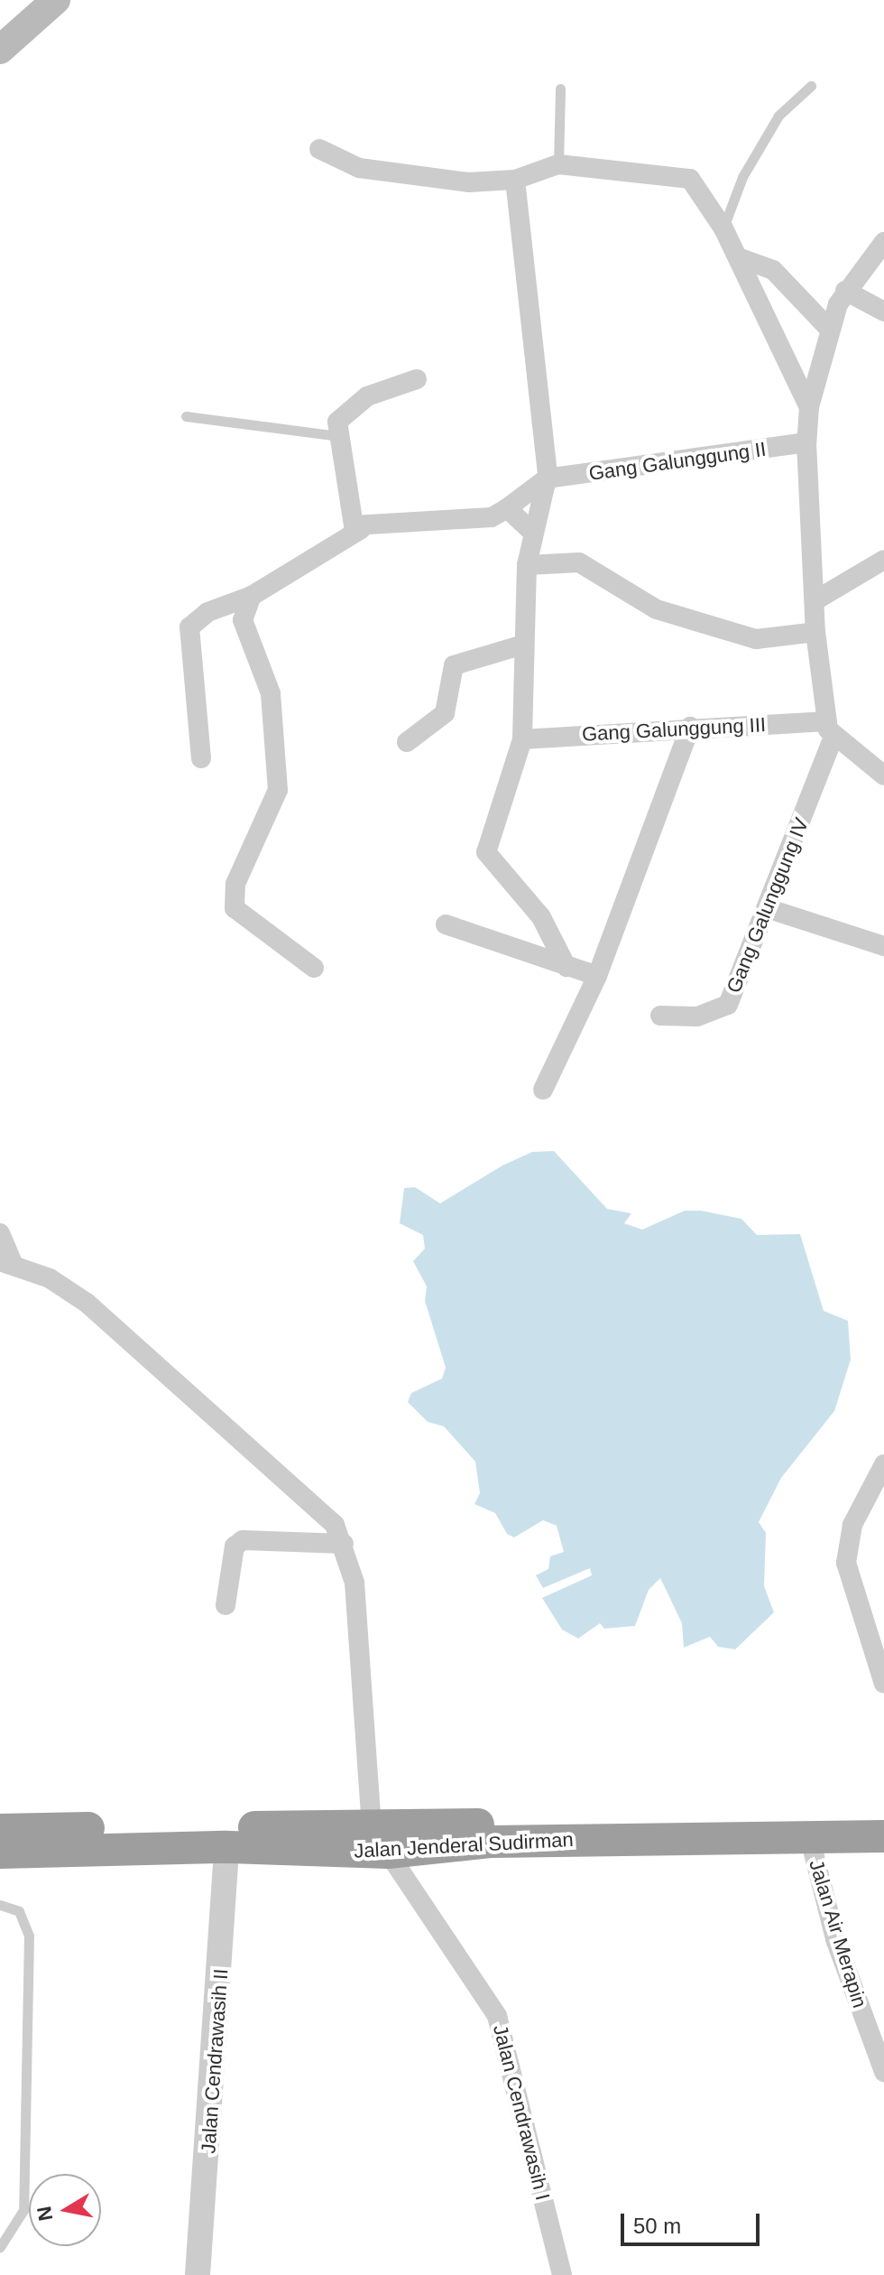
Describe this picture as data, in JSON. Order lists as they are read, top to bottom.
{
  "streets": {
    "highway": ["Jalan Jenderal Sudirman"],
    "street": [
      "Gang Galunggung II",
      "Gang Galunggung III",
      "Gang Galunggung IV",
      "Jalan Air Merapin",
      "Jalan Cendrawasih II",
      "Jalan Cendrawasih I"
    ]
  },
  "crossings": [
    ["Gang Galunggung III", "Gang Galunggung IV"],
    ["Jalan Jenderal Sudirman", "Jalan Air Merapin"],
    ["Jalan Jenderal Sudirman", "Jalan Cendrawasih II"],
    ["Jalan Jenderal Sudirman", "Jalan Cendrawasih I"]
  ],
  "scale_bar": "50 m",
  "north": "left"
}
